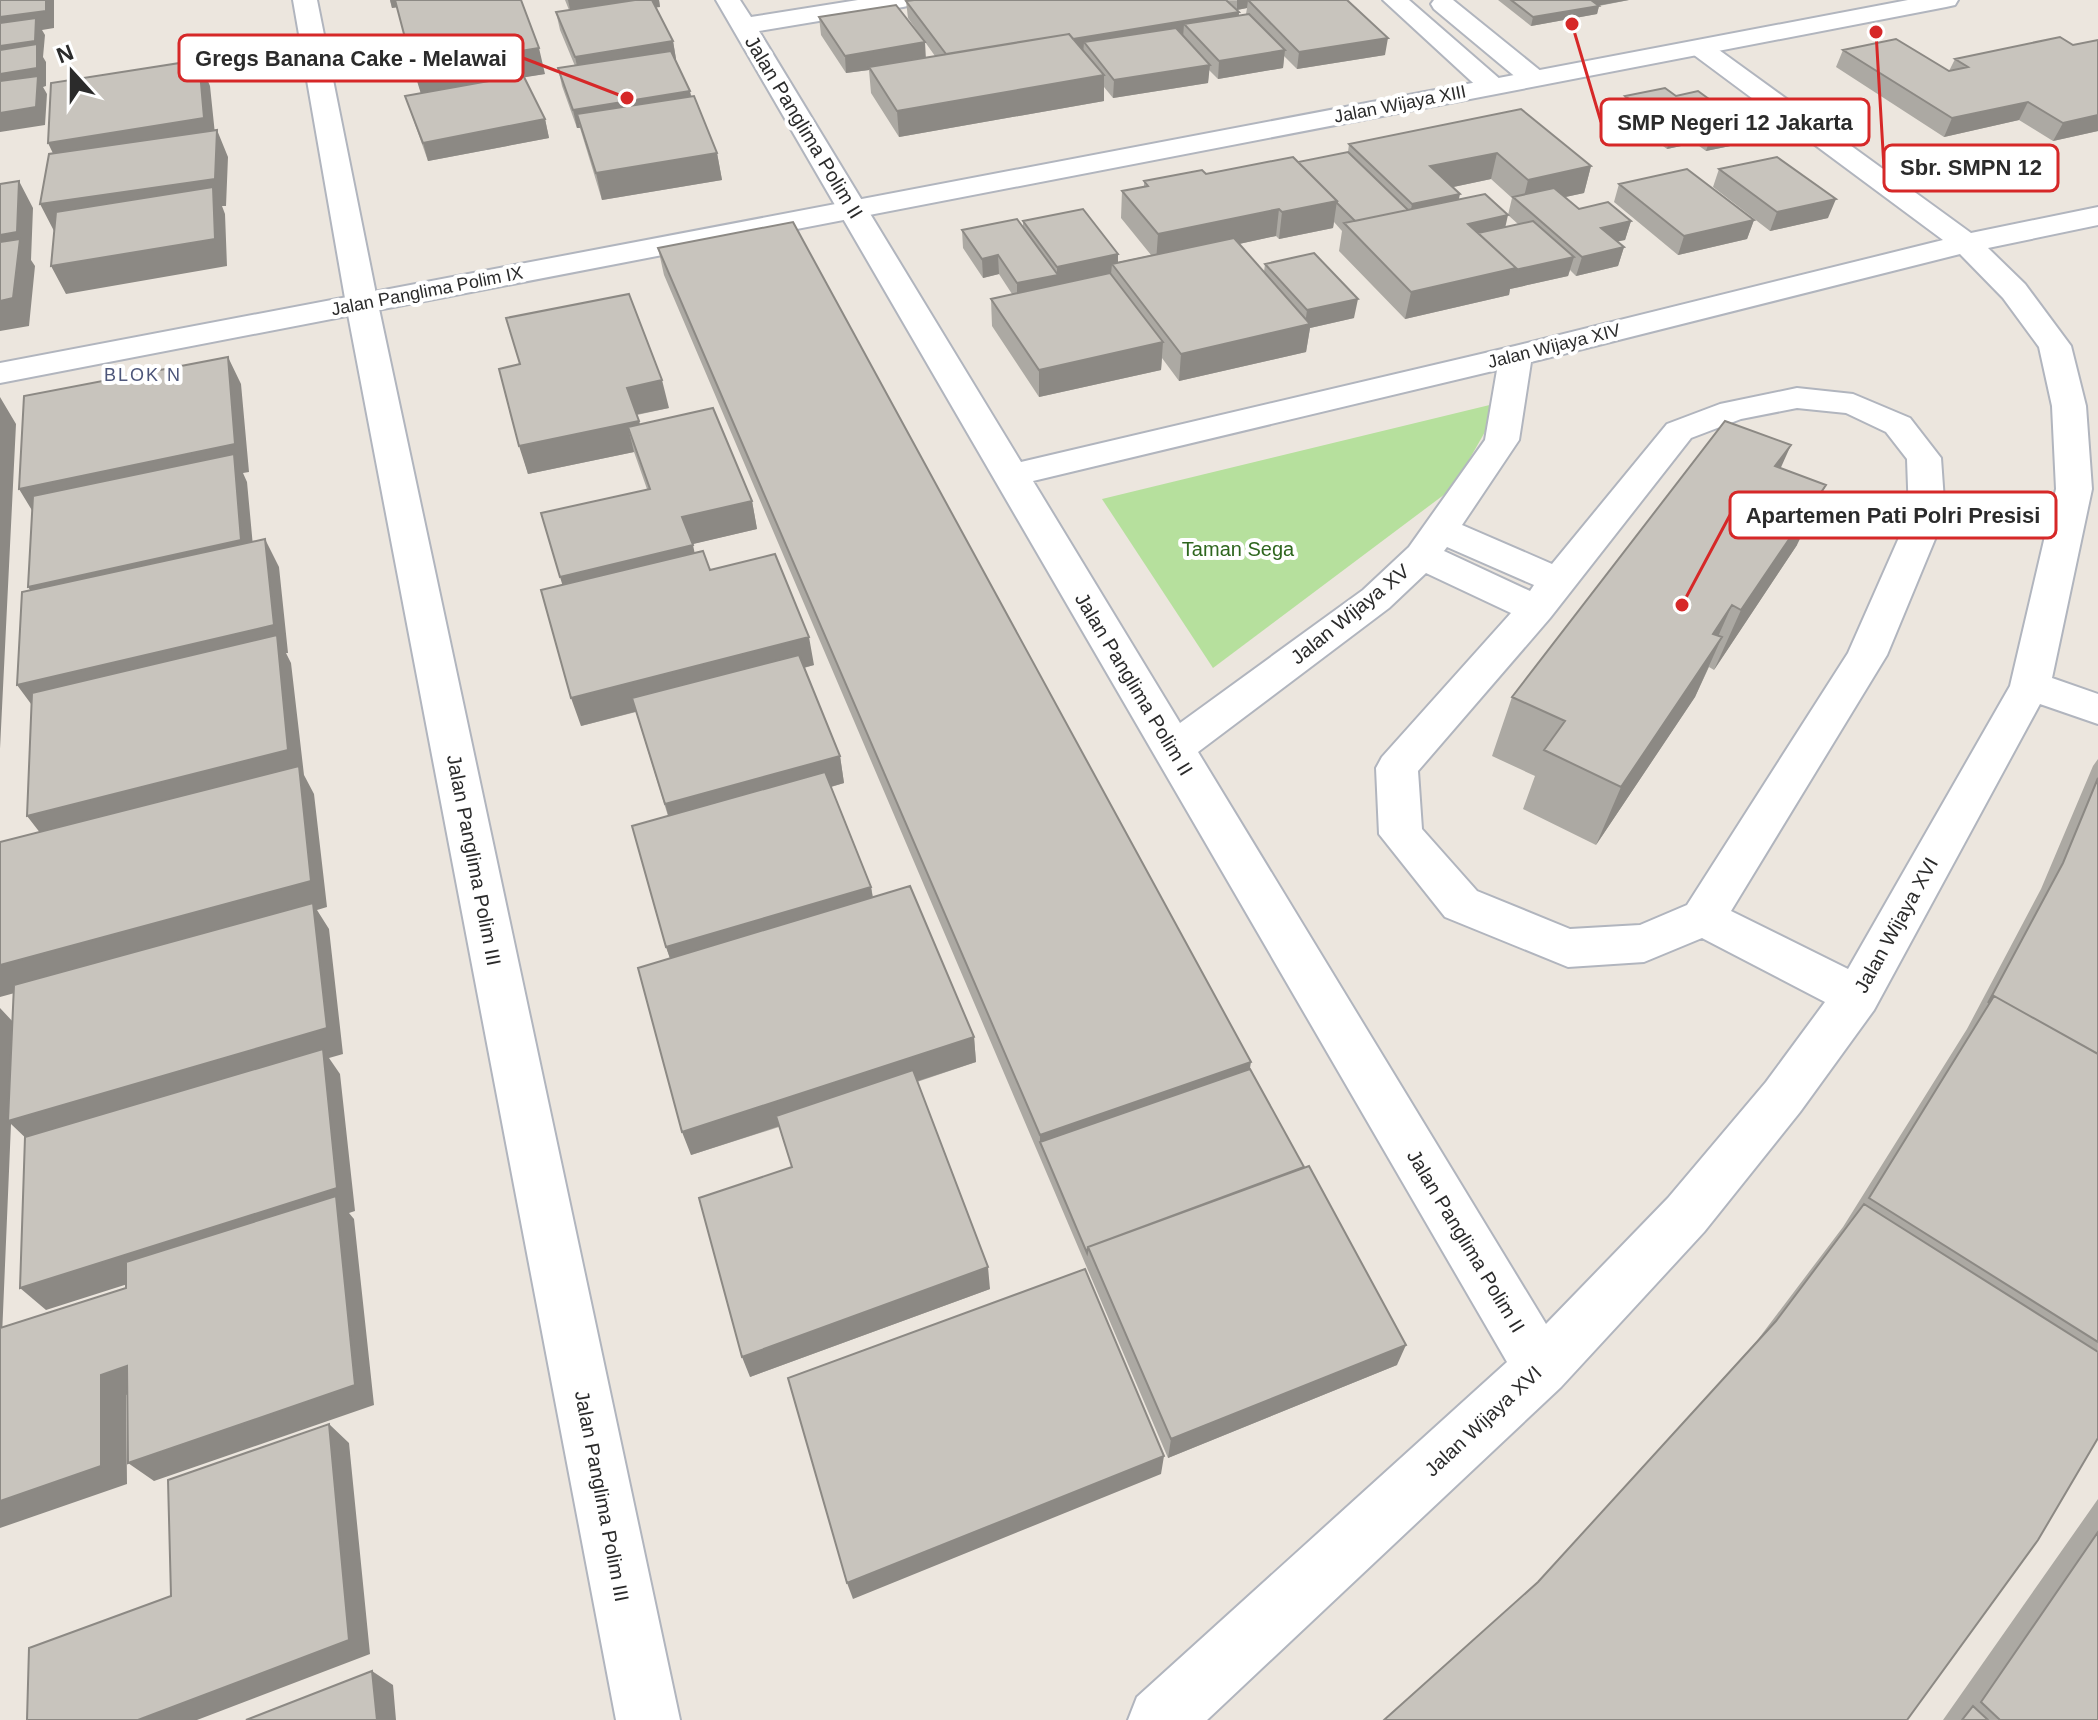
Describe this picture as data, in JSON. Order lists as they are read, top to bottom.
{
  "streets": {
    "street": [
      "Jalan Wijaya XIII",
      "Jalan Panglima Polim II",
      "Jalan Panglima Polim IX",
      "Jalan Wijaya XIV",
      "Jalan Wijaya XV",
      "Jalan Panglima Polim III",
      "Jalan Wijaya XVI"
    ]
  },
  "crossings": [
    ["Jalan Wijaya XIII", "Jalan Panglima Polim II"],
    ["Jalan Wijaya XIII", "Jalan Panglima Polim IX"],
    ["Jalan Wijaya XIII", "Jalan Wijaya XVI"],
    ["Jalan Panglima Polim II", "Jalan Panglima Polim IX"],
    ["Jalan Panglima Polim II", "Jalan Wijaya XIV"],
    ["Jalan Panglima Polim II", "Jalan Wijaya XV"],
    ["Jalan Panglima Polim II", "Jalan Wijaya XVI"],
    ["Jalan Panglima Polim IX", "Jalan Panglima Polim III"],
    ["Jalan Wijaya XIV", "Jalan Wijaya XV"],
    ["Jalan Wijaya XIV", "Jalan Wijaya XVI"]
  ],
  "districts": ["BLOK N"],
  "parks": ["Taman Sega"],
  "places": [
    "SMP Negeri 12 Jakarta",
    "Sbr. SMPN 12",
    "Gregs Banana Cake - Melawai",
    "Apartemen Pati Polri Presisi"
  ],
  "north": "top"
}
